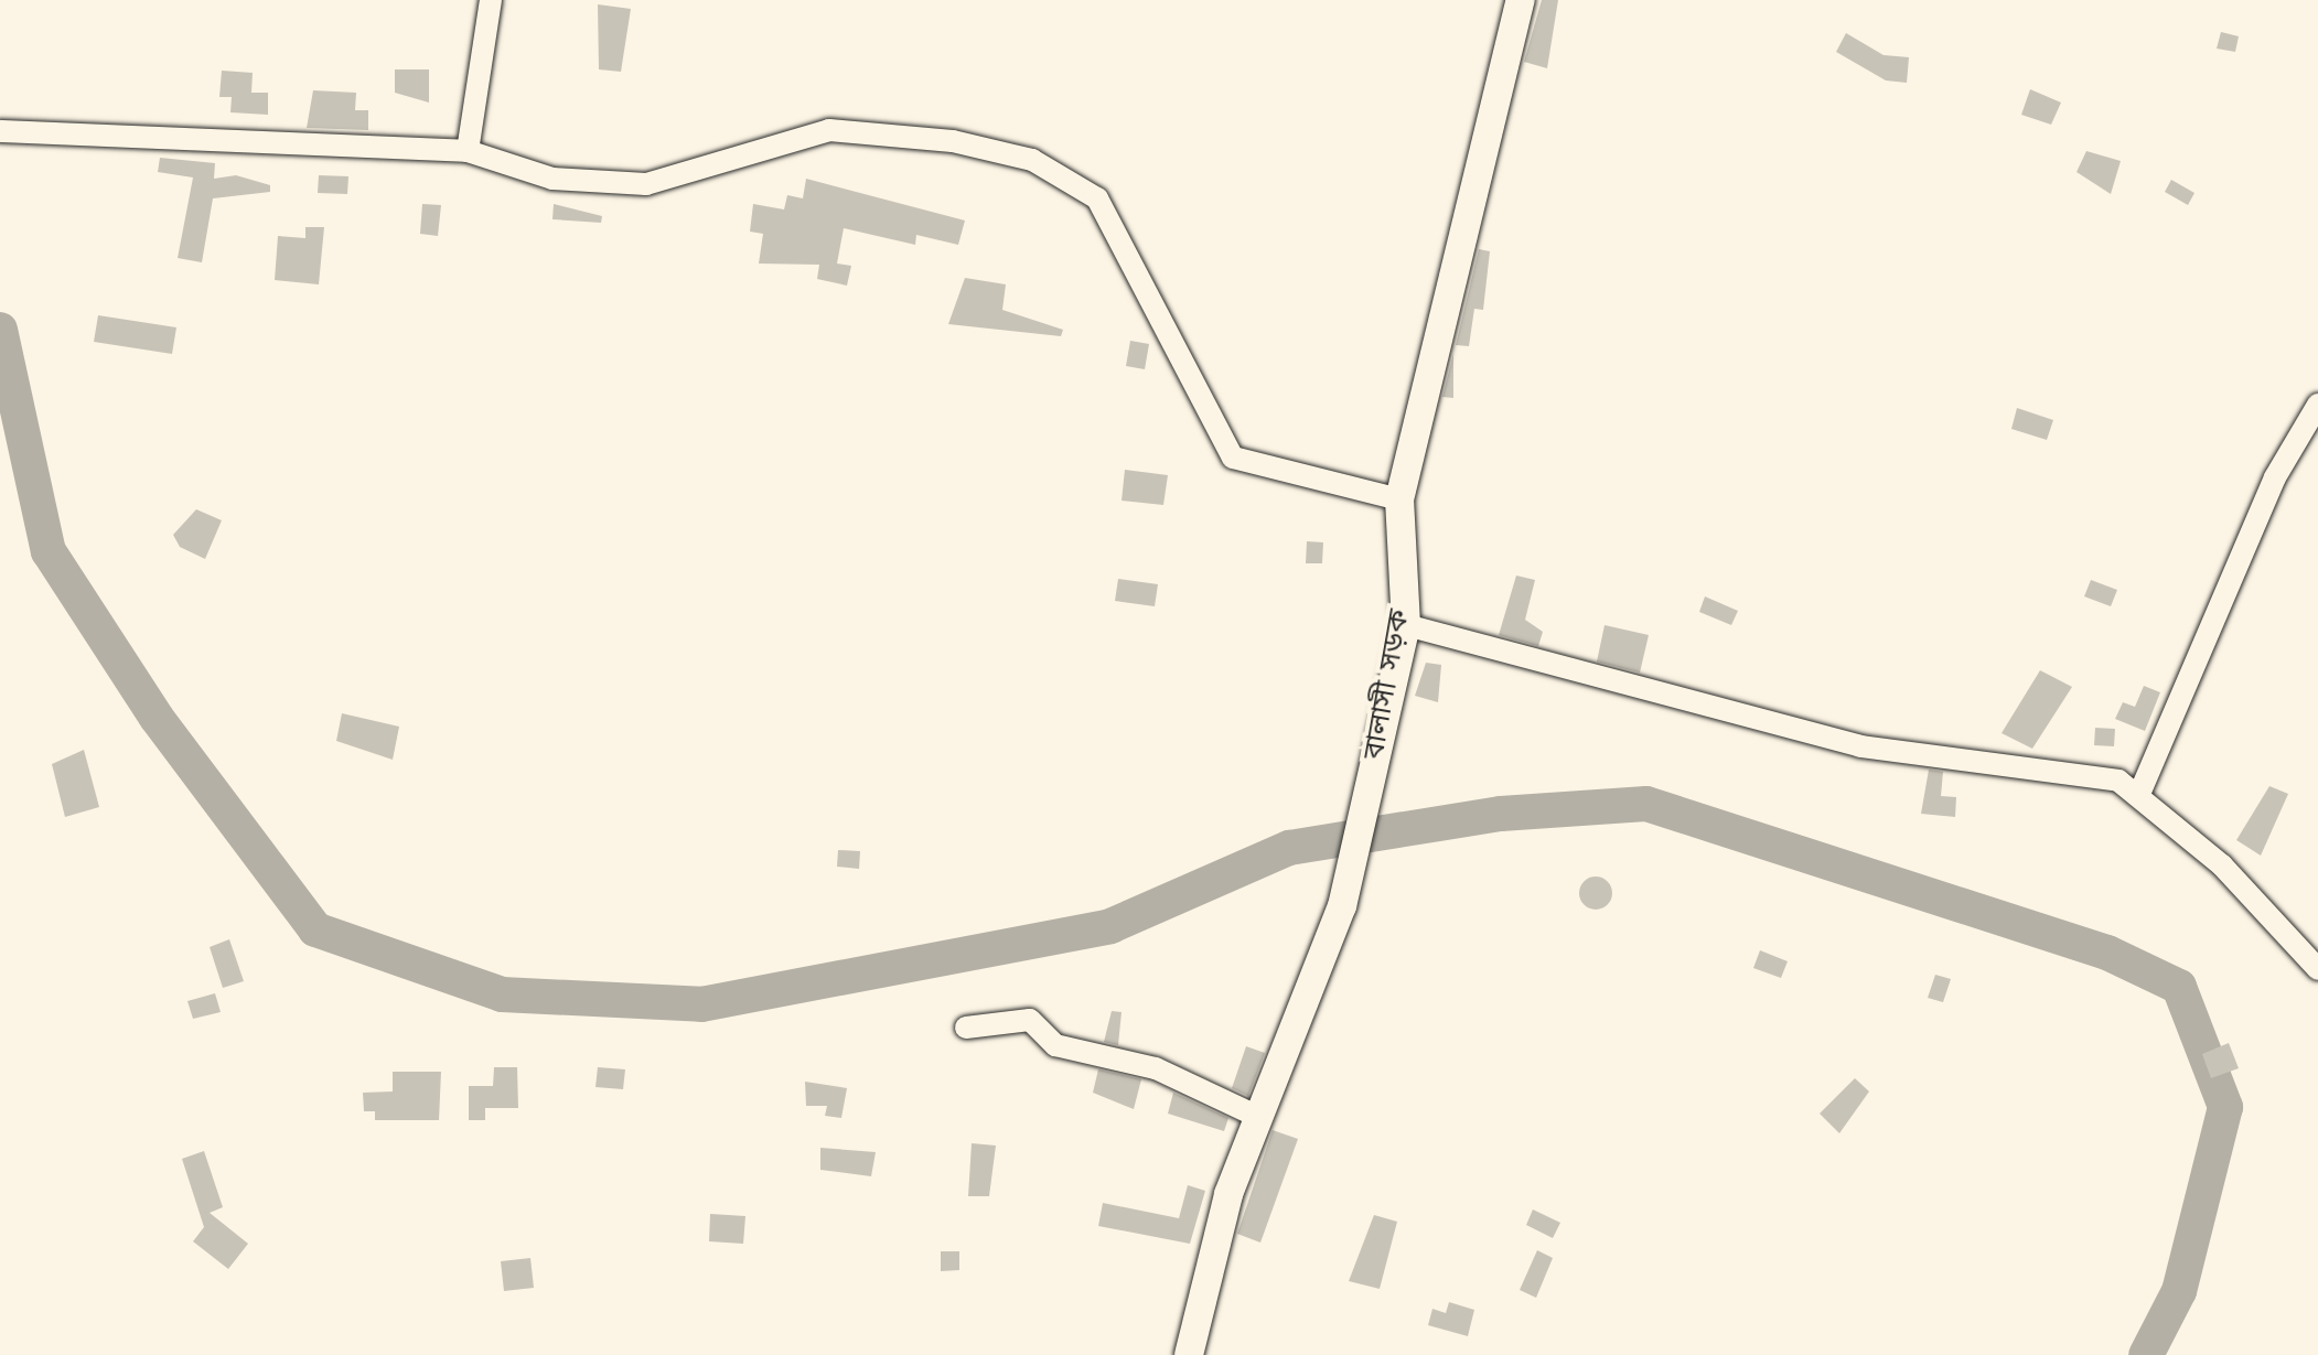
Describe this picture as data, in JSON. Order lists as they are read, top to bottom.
{
  "streets": {
    "main road": ["বালাসী সড়ক"]
  }
}
